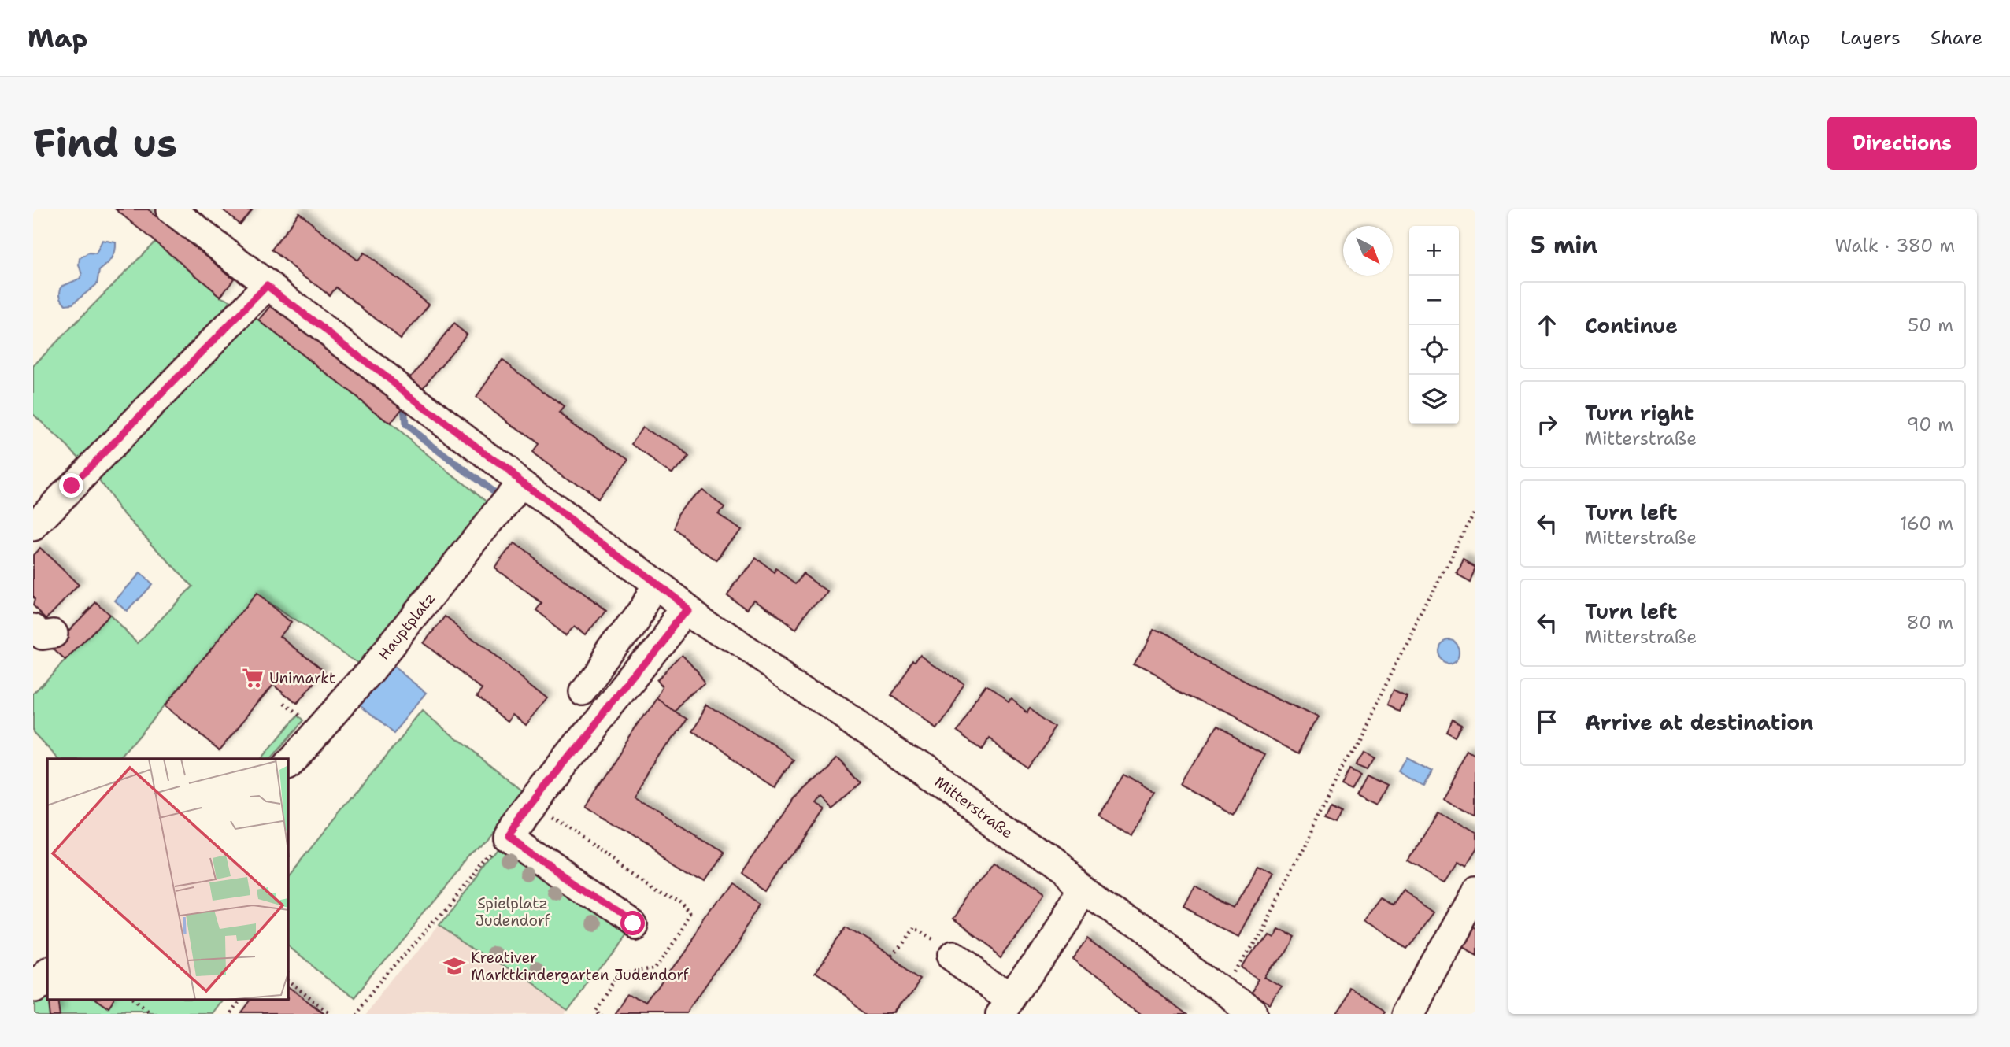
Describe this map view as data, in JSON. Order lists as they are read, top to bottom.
{
  "streets": {
    "street": ["Hauptplatz", "Mitterstraße"]
  },
  "crossings": [
    ["Hauptplatz", "Mitterstraße"]
  ],
  "parks": ["Spielplatz Judendorf"],
  "places": {
    "supermarket": ["Unimarkt"],
    "school or university": ["Kreativer Marktkindergarten Judendorf"]
  },
  "north": "bottom right",
  "page": {
    "header": "Map",
    "nav": ["Map", "Layers", "Share"],
    "buttons": "Directions",
    "title": "Find us",
    "heading": ["5 min", "Walk · 380 m"],
    "map_buttons": ["+", "−"],
    "list": [
      ["Continue", "50 m"],
      ["Turn right", "Mitterstraße", "90 m"],
      ["Turn left", "Mitterstraße", "160 m"],
      ["Turn left", "Mitterstraße", "80 m"],
      "Arrive at destination"
    ]
  }
}
